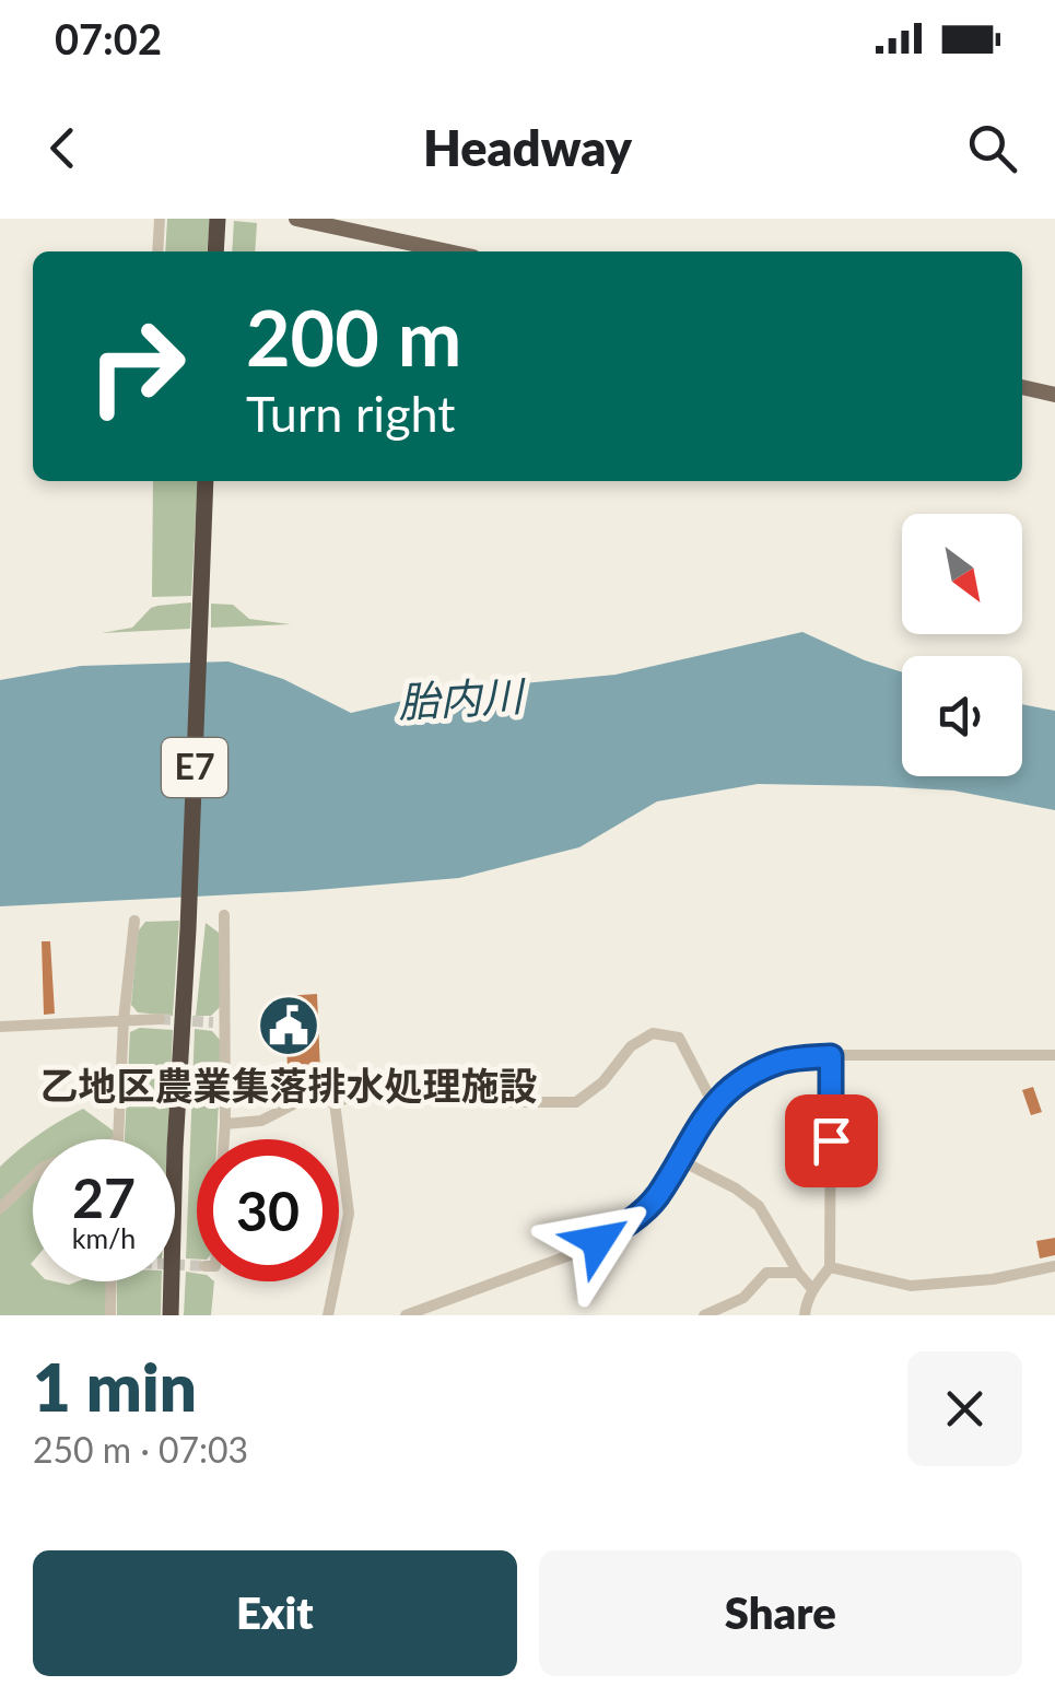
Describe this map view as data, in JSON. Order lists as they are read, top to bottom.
{
  "streets": {
    "highway": ["E7"]
  },
  "water": ["胎内川"],
  "places": {
    "public building": ["乙地区農業集落排水処理施設"]
  },
  "north": "bottom right",
  "page": {
    "status": "07:02",
    "header": "Headway",
    "turn": ["200 m", "Turn right"],
    "speed": "27 km/h",
    "limit": "30",
    "heading": ["1 min", "250 m · 07:03"],
    "buttons": ["Exit", "Share"]
  }
}
